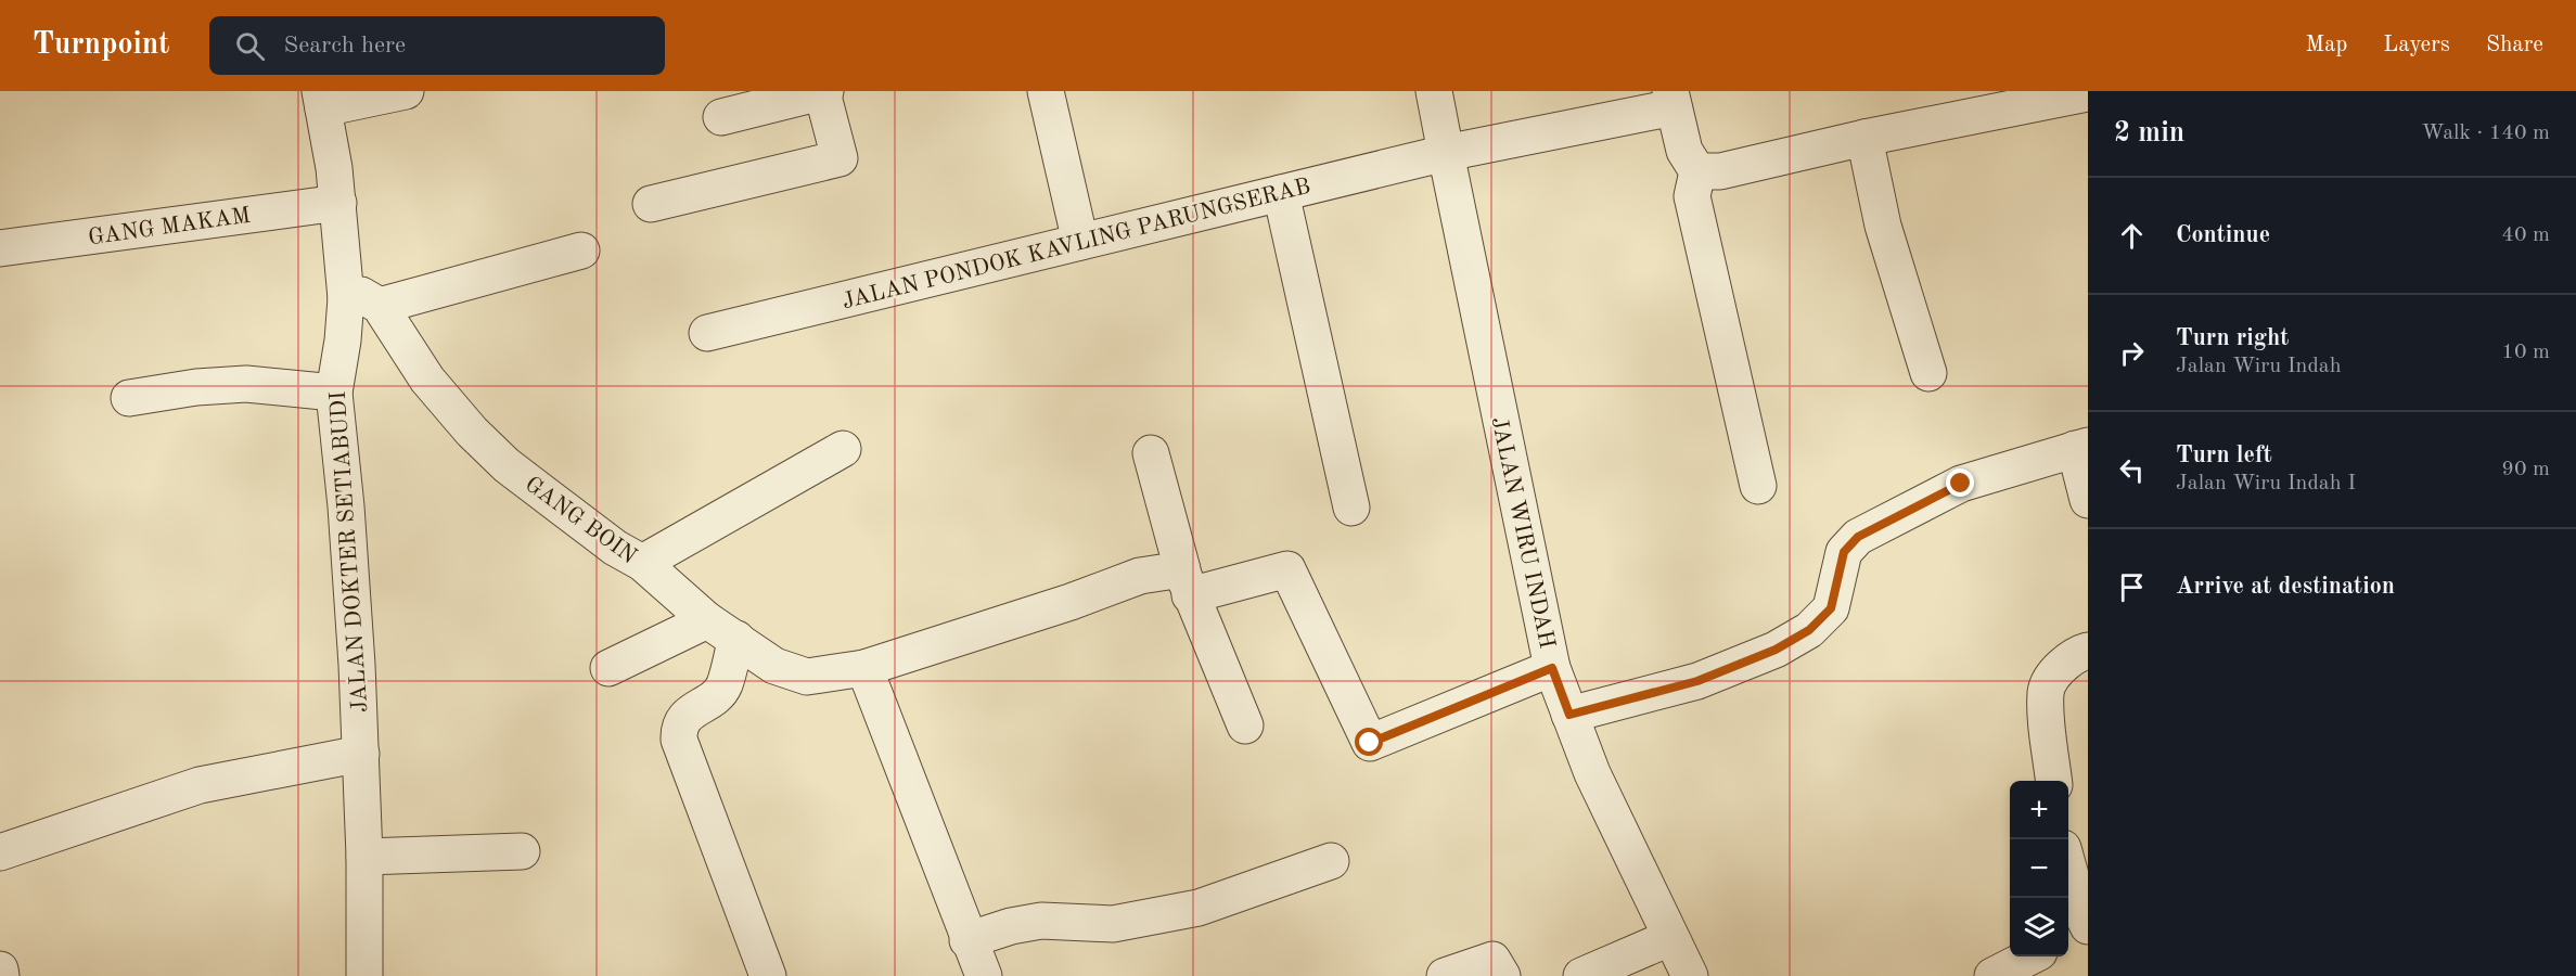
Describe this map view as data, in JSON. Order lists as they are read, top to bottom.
{
  "streets": {
    "street": [
      "GANG MAKAM",
      "JALAN PONDOK KAVLING PARUNGSERAB",
      "GANG BOIN",
      "JALAN WIRU INDAH",
      "JALAN DOKTER SETIABUDI"
    ]
  },
  "crossings": [
    ["GANG MAKAM", "JALAN DOKTER SETIABUDI"],
    ["JALAN PONDOK KAVLING PARUNGSERAB", "JALAN WIRU INDAH"],
    ["GANG BOIN", "JALAN WIRU INDAH"],
    ["GANG BOIN", "JALAN DOKTER SETIABUDI"]
  ],
  "page": {
    "header": "Turnpoint",
    "search": "Search here",
    "nav": ["Map", "Layers", "Share"],
    "heading": ["2 min", "Walk · 140 m"],
    "list": [
      ["Continue", "40 m"],
      ["Turn right", "Jalan Wiru Indah", "10 m"],
      ["Turn left", "Jalan Wiru Indah I", "90 m"],
      "Arrive at destination"
    ],
    "map_buttons": ["+", "−"]
  }
}
